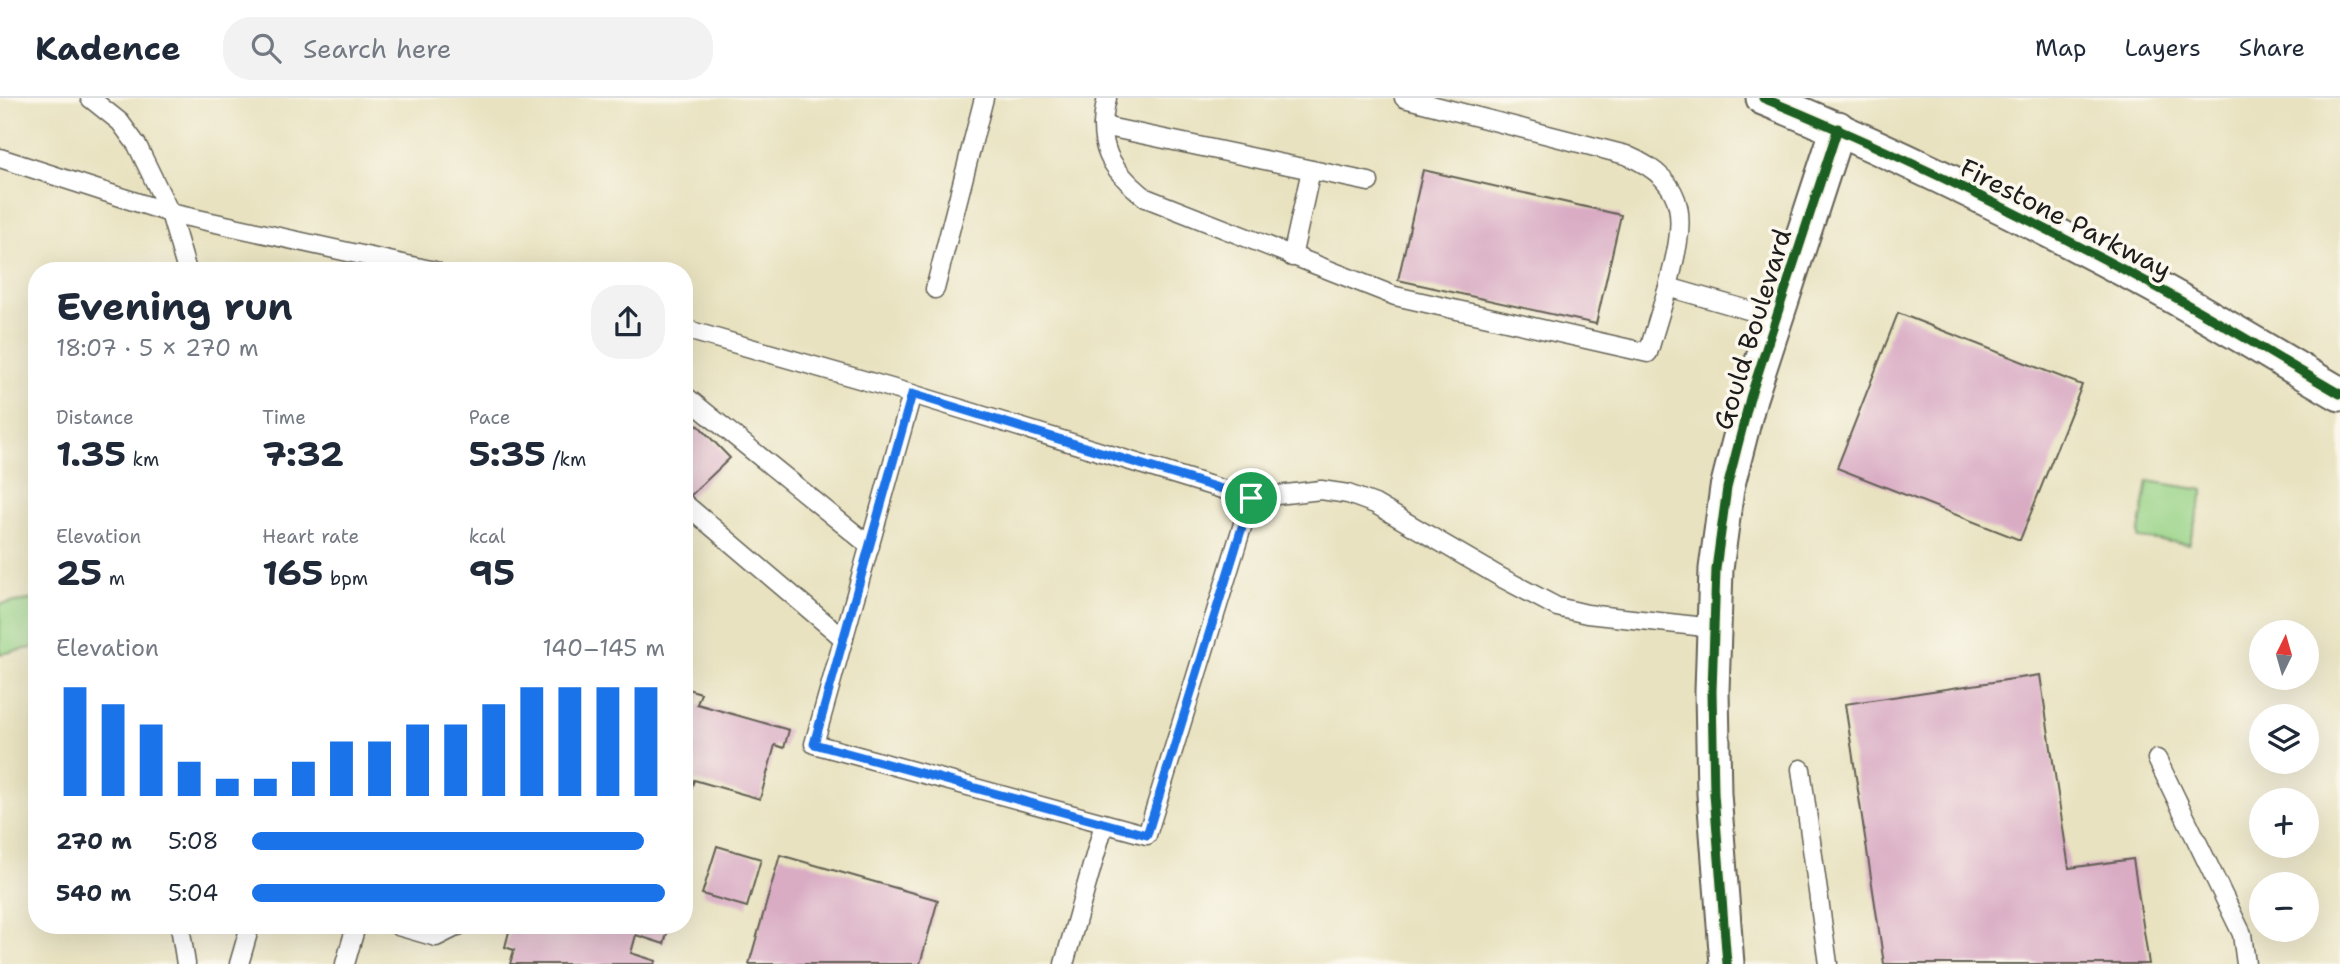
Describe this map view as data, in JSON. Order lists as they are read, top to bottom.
{
  "streets": {
    "street": ["Firestone Parkway", "Gould Boulevard"]
  },
  "crossings": [
    ["Firestone Parkway", "Gould Boulevard"]
  ],
  "north": "top",
  "page": {
    "header": "Kadence",
    "search": "Search here",
    "nav": ["Map", "Layers", "Share"],
    "heading": ["Evening run", "18:07 · 5 × 270 m"],
    "stats": [
      ["Distance", "1.35 km"],
      ["Time", "7:32"],
      ["Pace", "5:35 /km"],
      ["Elevation", "25 m"],
      ["Heart rate", "165 bpm"],
      ["kcal", "95"]
    ],
    "chart": ["Elevation", "140–145 m"],
    "map_buttons": ["+", "−"],
    "list": [
      {
        "name": "270 m",
        "note": "5:08"
      },
      {
        "name": "540 m",
        "note": "5:04"
      }
    ]
  }
}
